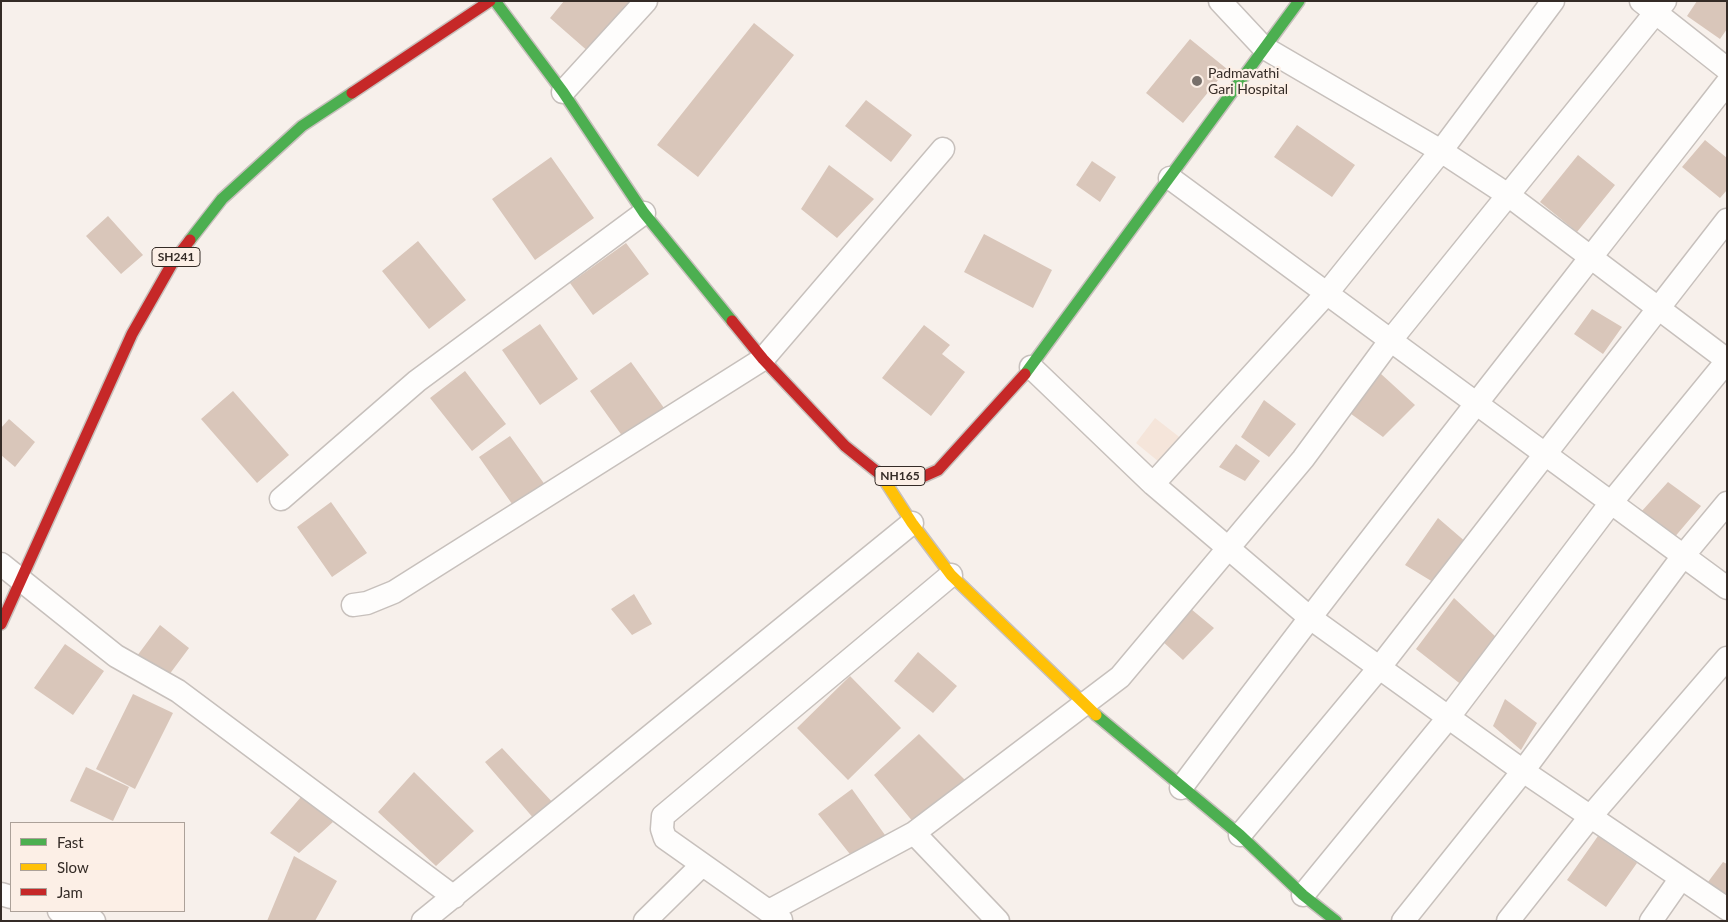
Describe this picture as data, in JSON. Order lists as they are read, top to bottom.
{
  "streets": {
    "main road": ["SH241", "NH165"]
  },
  "places": ["Padmavathi Gari Hospital"],
  "legend": ["Fast", "Slow", "Jam"]
}
